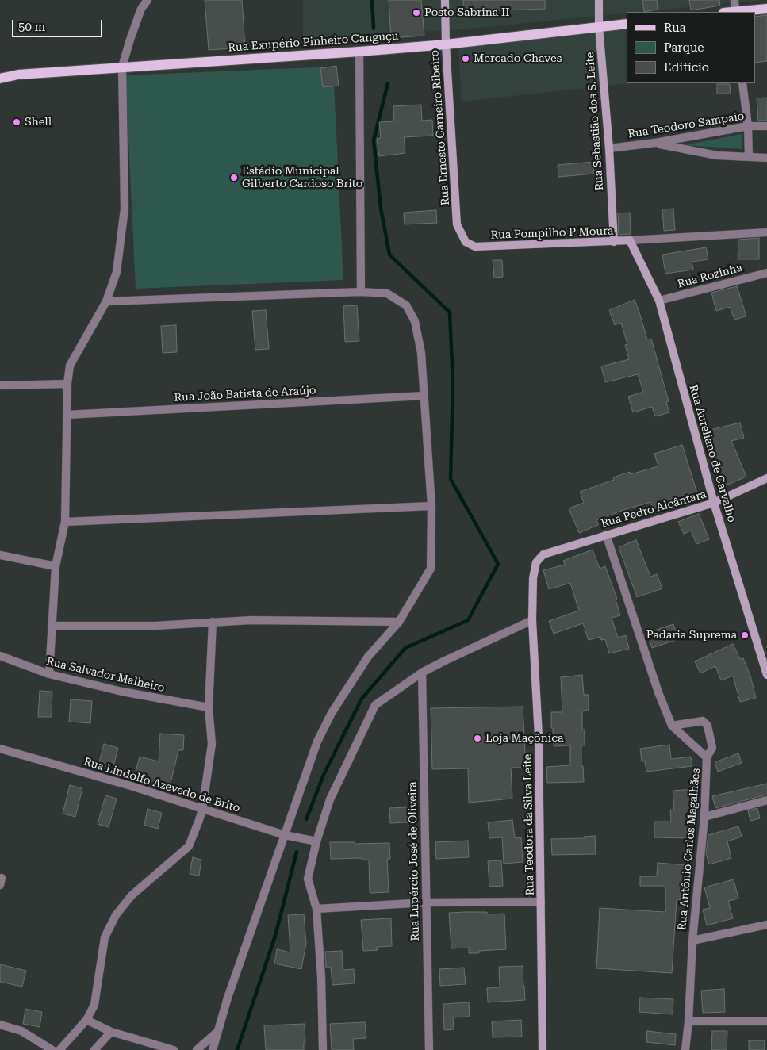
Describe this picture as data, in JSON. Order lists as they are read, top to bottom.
{
  "streets": {
    "main road": ["Rua Exupério Pinheiro Canguçu"],
    "street": [
      "Rua Sebastião dos S. Leite",
      "Rua Teodoro Sampaio",
      "Rua Ernesto Carneiro Ribeiro",
      "Rua Pompilho P Moura",
      "Rua Rozinha",
      "Rua João Batista de Araújo",
      "Rua Aureliano de Carvalho",
      "Rua Pedro Alcântara",
      "Rua Salvador Malheiro",
      "Rua Lindolfo Azevedo de Brito",
      "Rua Teodora da Silva Leite",
      "Rua Antônio Carlos Magalhães",
      "Rua Lupércio José de Oliveira"
    ]
  },
  "crossings": [
    ["Rua Exupério Pinheiro Canguçu", "Rua Sebastião dos S. Leite"],
    ["Rua Exupério Pinheiro Canguçu", "Rua Ernesto Carneiro Ribeiro"],
    ["Rua Sebastião dos S. Leite", "Rua Teodoro Sampaio"],
    ["Rua Sebastião dos S. Leite", "Rua Pompilho P Moura"],
    ["Rua Ernesto Carneiro Ribeiro", "Rua Pompilho P Moura"],
    ["Rua Pompilho P Moura", "Rua Aureliano de Carvalho"],
    ["Rua Rozinha", "Rua Aureliano de Carvalho"],
    ["Rua Aureliano de Carvalho", "Rua Pedro Alcântara"],
    ["Rua Pedro Alcântara", "Rua Teodora da Silva Leite"],
    ["Rua Pedro Alcântara", "Rua Antônio Carlos Magalhães"]
  ],
  "places": [
    "Posto Sabrina II",
    "Mercado Chaves",
    "Shell",
    "Estádio Municipal Gilberto Cardoso Brito",
    "Padaria Suprema",
    "Loja Maçônica"
  ],
  "legend": ["Rua", "Parque", "Edifício"],
  "scale_bar": "50 m"
}
